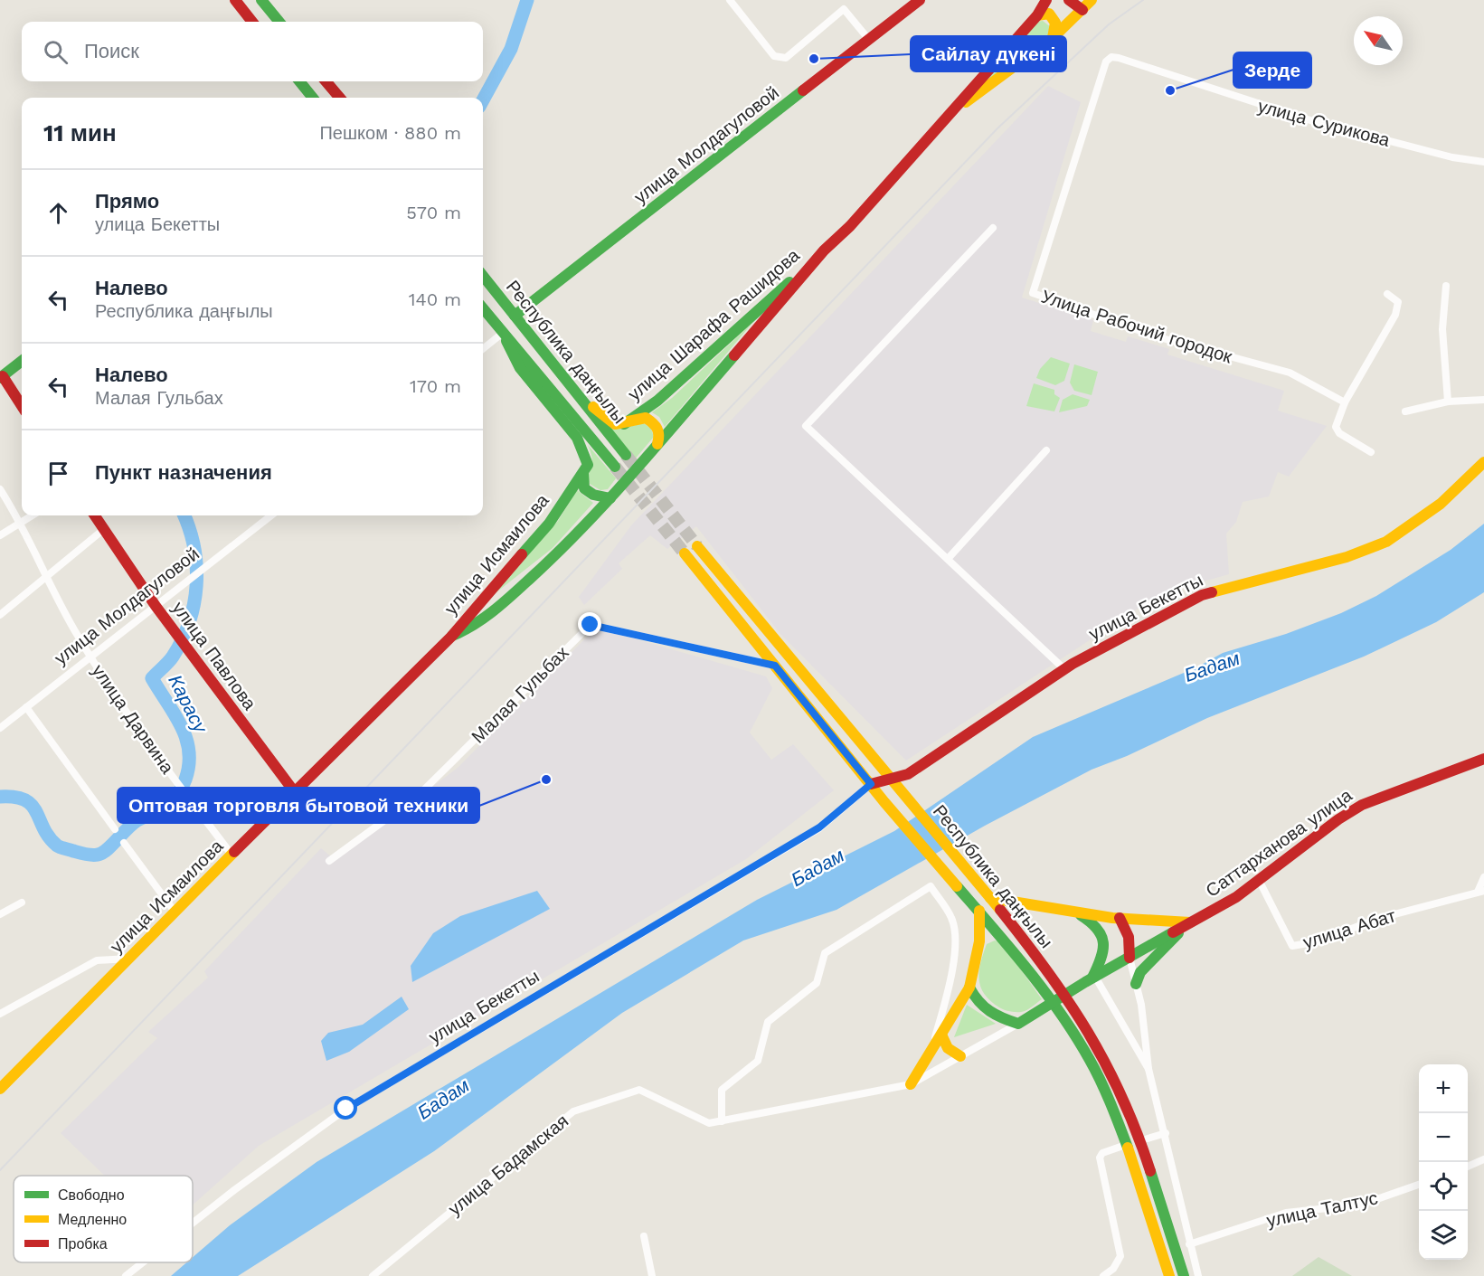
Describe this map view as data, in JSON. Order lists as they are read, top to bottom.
{
  "streets": {
    "main road": [
      "улица Молдагуловой",
      "улица Шарафа Рашидова",
      "Республика даңғылы",
      "улица Исмаилова",
      "улица Бекетты",
      "улица Павлова",
      "Саттарханова улица"
    ],
    "street": [
      "улица Сурикова",
      "Улица Рабочий городок",
      "Малая Гульбах",
      "улица Дарвина",
      "улица Абат",
      "улица Бадамская",
      "улица Талтус"
    ]
  },
  "crossings": [
    ["улица Сурикова", "Улица Рабочий городок"],
    ["улица Молдагуловой", "Республика даңғылы"],
    ["улица Молдагуловой", "улица Павлова"],
    ["улица Молдагуловой", "улица Дарвина"],
    ["улица Шарафа Рашидова", "улица Исмаилова"],
    ["Республика даңғылы", "улица Бекетты"],
    ["Республика даңғылы", "Малая Гульбах"],
    ["улица Исмаилова", "улица Павлова"],
    ["улица Исмаилова", "улица Дарвина"],
    ["Саттарханова улица", "улица Абат"],
    ["Саттарханова улица", "улица Бадамская"]
  ],
  "water": ["Бадам", "Карасу"],
  "places": ["Сайлау дүкені", "Зерде", "Оптовая торговля бытовой техники"],
  "legend": ["Свободно", "Медленно", "Пробка"],
  "north": "top left",
  "page": {
    "search": "Поиск",
    "heading": ["11 мин", "Пешком · 880 m"],
    "list": [
      ["Прямо", "улица Бекетты", "570 m"],
      ["Налево", "Республика даңғылы", "140 m"],
      ["Налево", "Малая Гульбах", "170 m"],
      "Пункт назначения"
    ],
    "map_buttons": ["+", "−"]
  }
}
